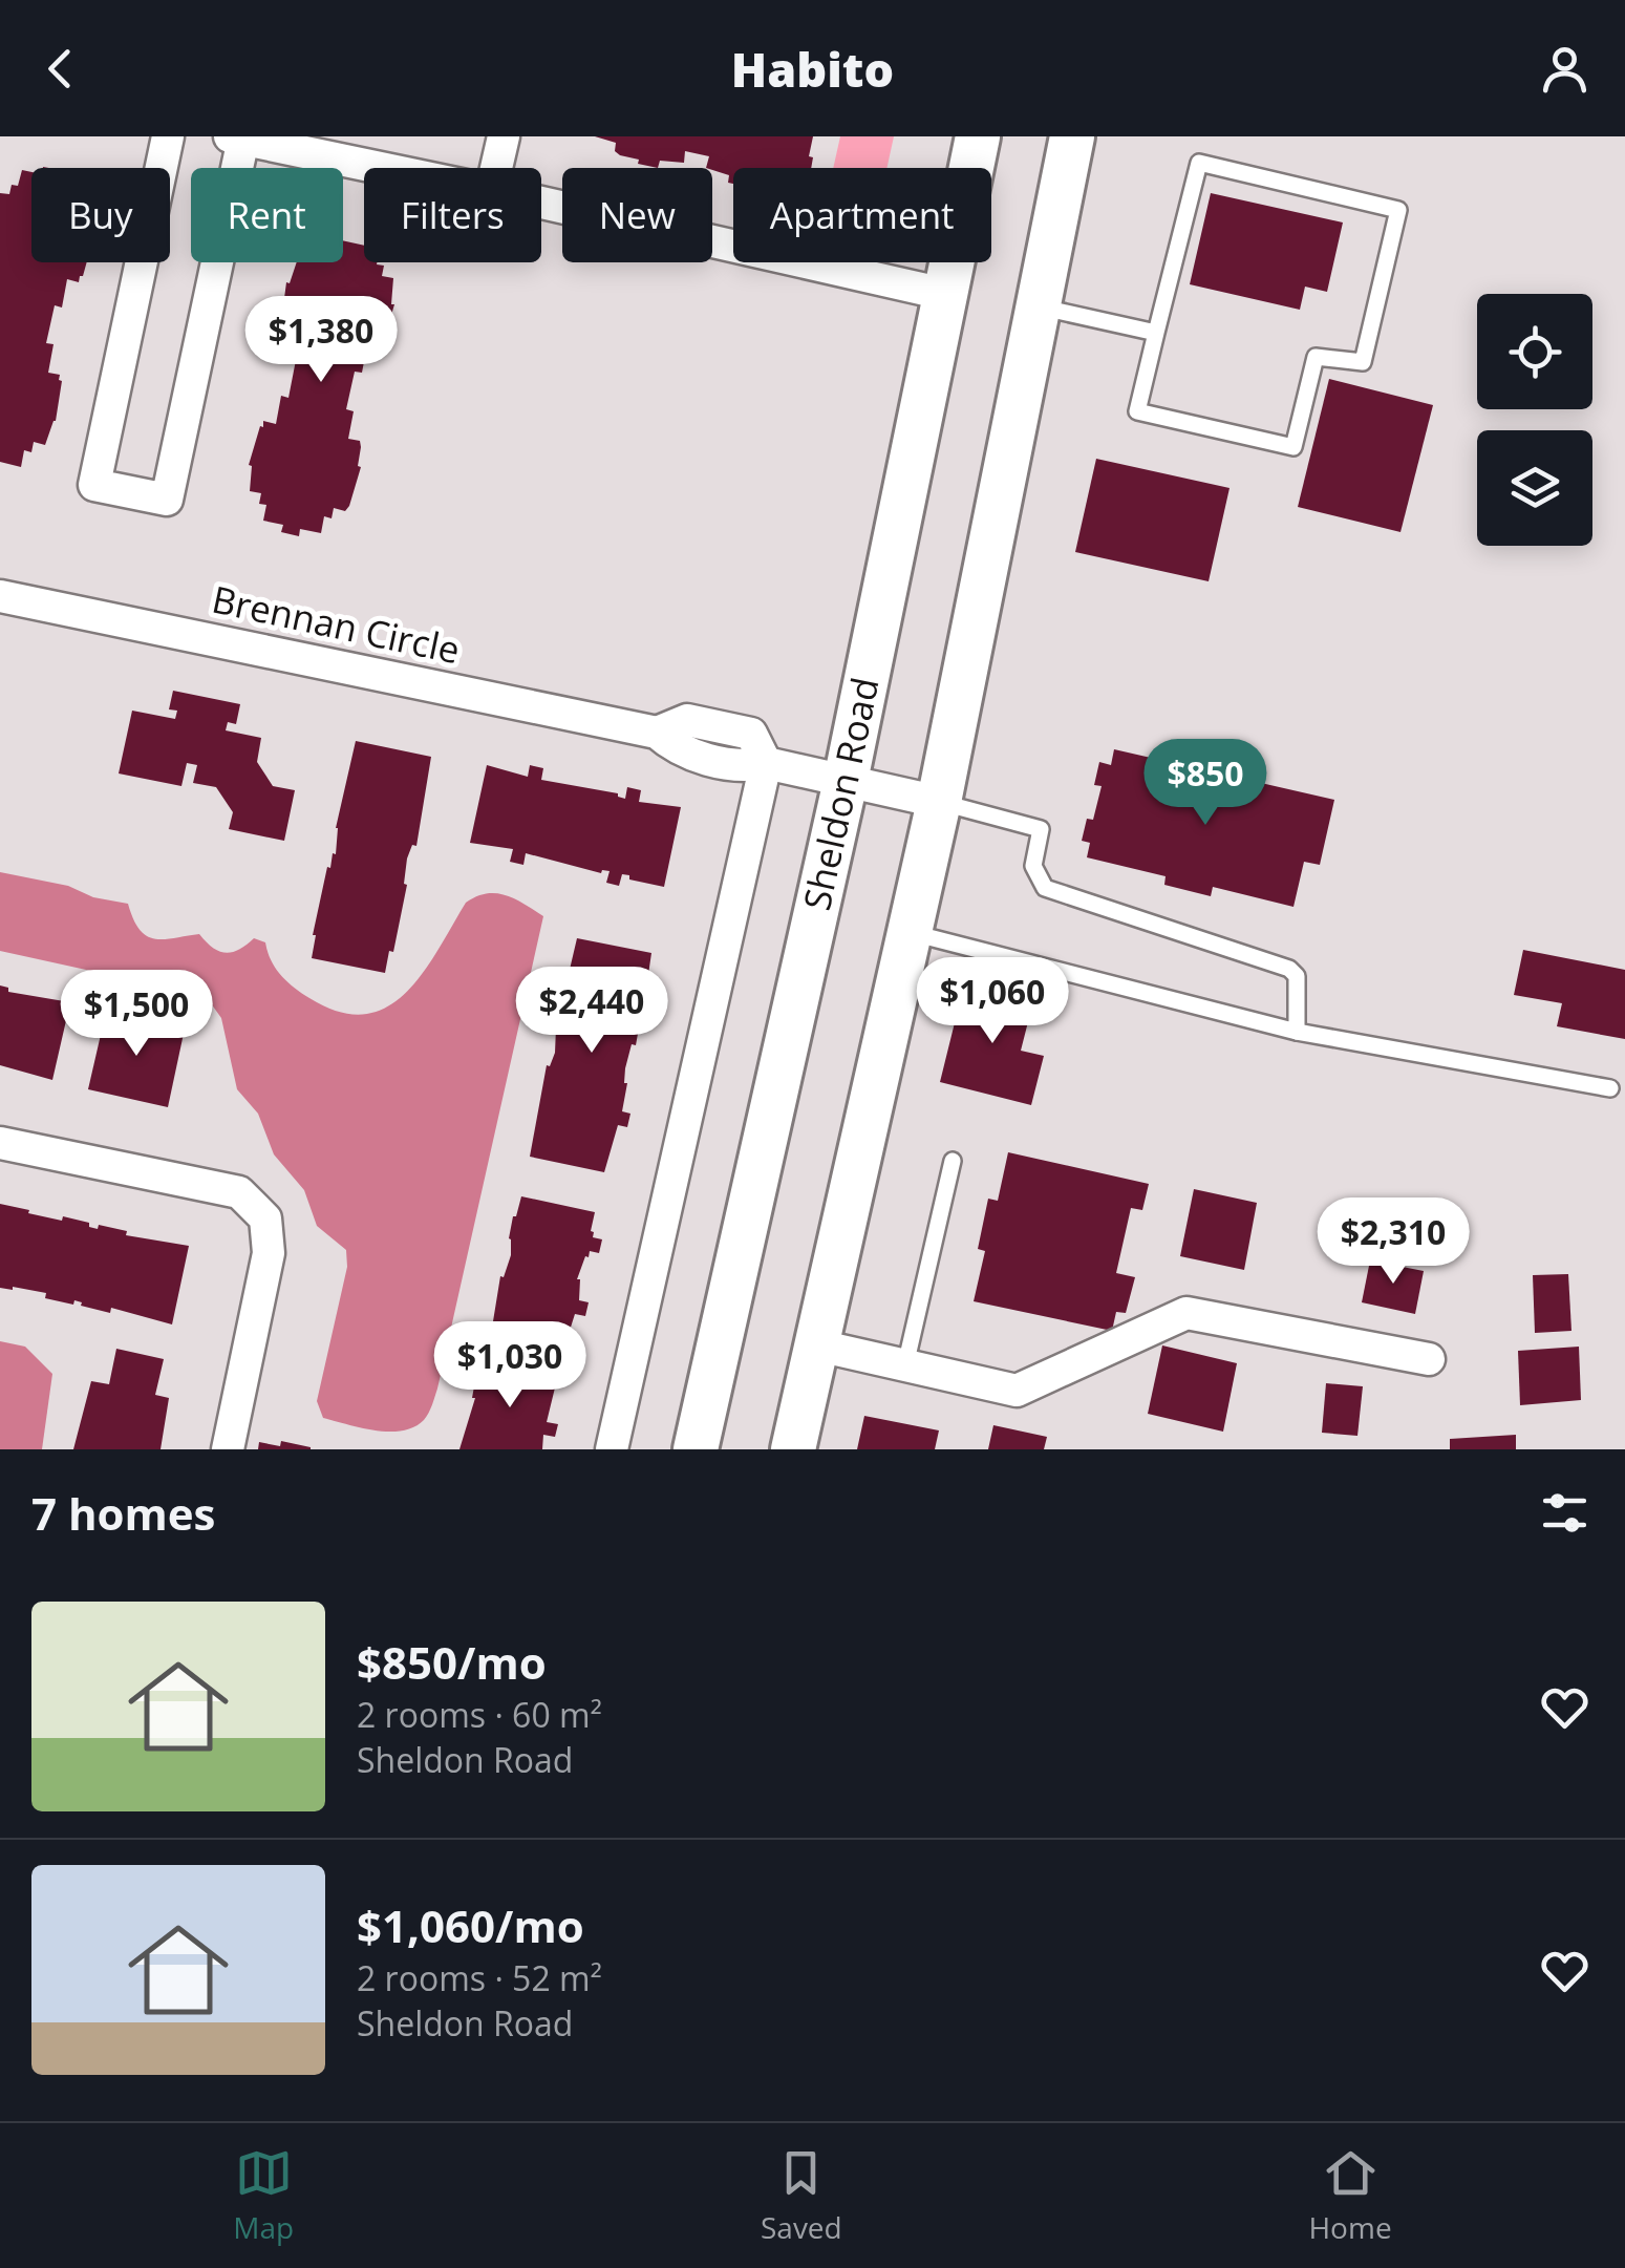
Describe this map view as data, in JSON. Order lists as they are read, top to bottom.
{
  "streets": {
    "main road": ["Sheldon Road"],
    "street": ["Brennan Circle"]
  },
  "page": {
    "header": "Habito",
    "chip": [
      "Buy",
      "Rent",
      "Filters",
      "New",
      "Apartment"
    ],
    "price": [
      "$1,380",
      "$850",
      "$1,060",
      "$2,440",
      "$1,500",
      "$2,310",
      "$1,030"
    ],
    "heading": "7 homes",
    "list": [
      {
        "name": "$850/mo",
        "note": "2 rooms · 60 m² · Sheldon Road"
      },
      {
        "name": "$1,060/mo",
        "note": "2 rooms · 52 m² · Sheldon Road"
      }
    ],
    "tabs": ["Map", "Saved", "Home"]
  }
}
